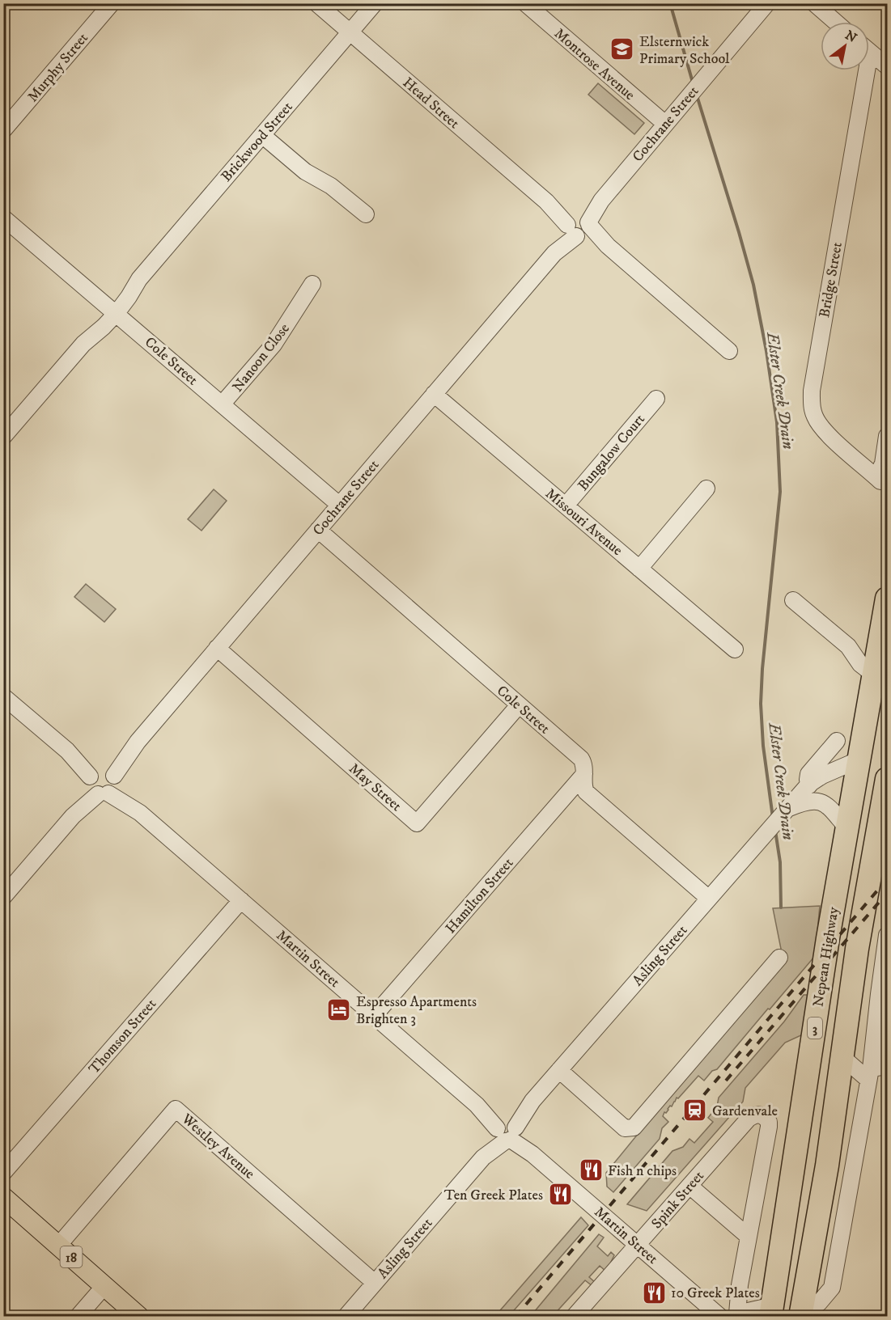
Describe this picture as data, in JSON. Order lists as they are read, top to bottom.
{
  "streets": {
    "highway": ["Nepean Highway", "3"],
    "main road": ["18"],
    "street": [
      "Montrose Avenue",
      "Murphy Street",
      "Head Street",
      "Cochrane Street",
      "Brickwood Street",
      "Bridge Street",
      "Nanoon Close",
      "Cole Street",
      "Bungalow Court",
      "Missouri Avenue",
      "May Street",
      "Hamilton Street",
      "Asling Street",
      "Martin Street",
      "Thomson Street",
      "Westley Avenue",
      "Spink Street"
    ]
  },
  "crossings": [
    ["Montrose Avenue", "Cochrane Street"],
    ["Head Street", "Cochrane Street"],
    ["Head Street", "Brickwood Street"],
    ["Cochrane Street", "Cole Street"],
    ["Cochrane Street", "Missouri Avenue"],
    ["Cochrane Street", "May Street"],
    ["Cochrane Street", "Martin Street"],
    ["Brickwood Street", "Cole Street"],
    ["Nanoon Close", "Cole Street"],
    ["Cole Street", "May Street"],
    ["Cole Street", "Hamilton Street"],
    ["Cole Street", "Asling Street"],
    ["Bungalow Court", "Missouri Avenue"],
    ["Hamilton Street", "Martin Street"],
    ["Asling Street", "Nepean Highway"],
    ["Asling Street", "Martin Street"],
    ["Asling Street", "Westley Avenue"],
    ["Martin Street", "Thomson Street"],
    ["Martin Street", "Spink Street"],
    ["Westley Avenue", "18"]
  ],
  "water": ["Elster Creek Drain"],
  "places": {
    "school or university": ["Elsternwick Primary School"],
    "hotel": ["Espresso Apartments Brighten 3"],
    "station": ["Gardenvale"],
    "restaurant": ["Fish n chips", "Ten Greek Plates", "10 Greek Plates"]
  },
  "north": "top right"
}
